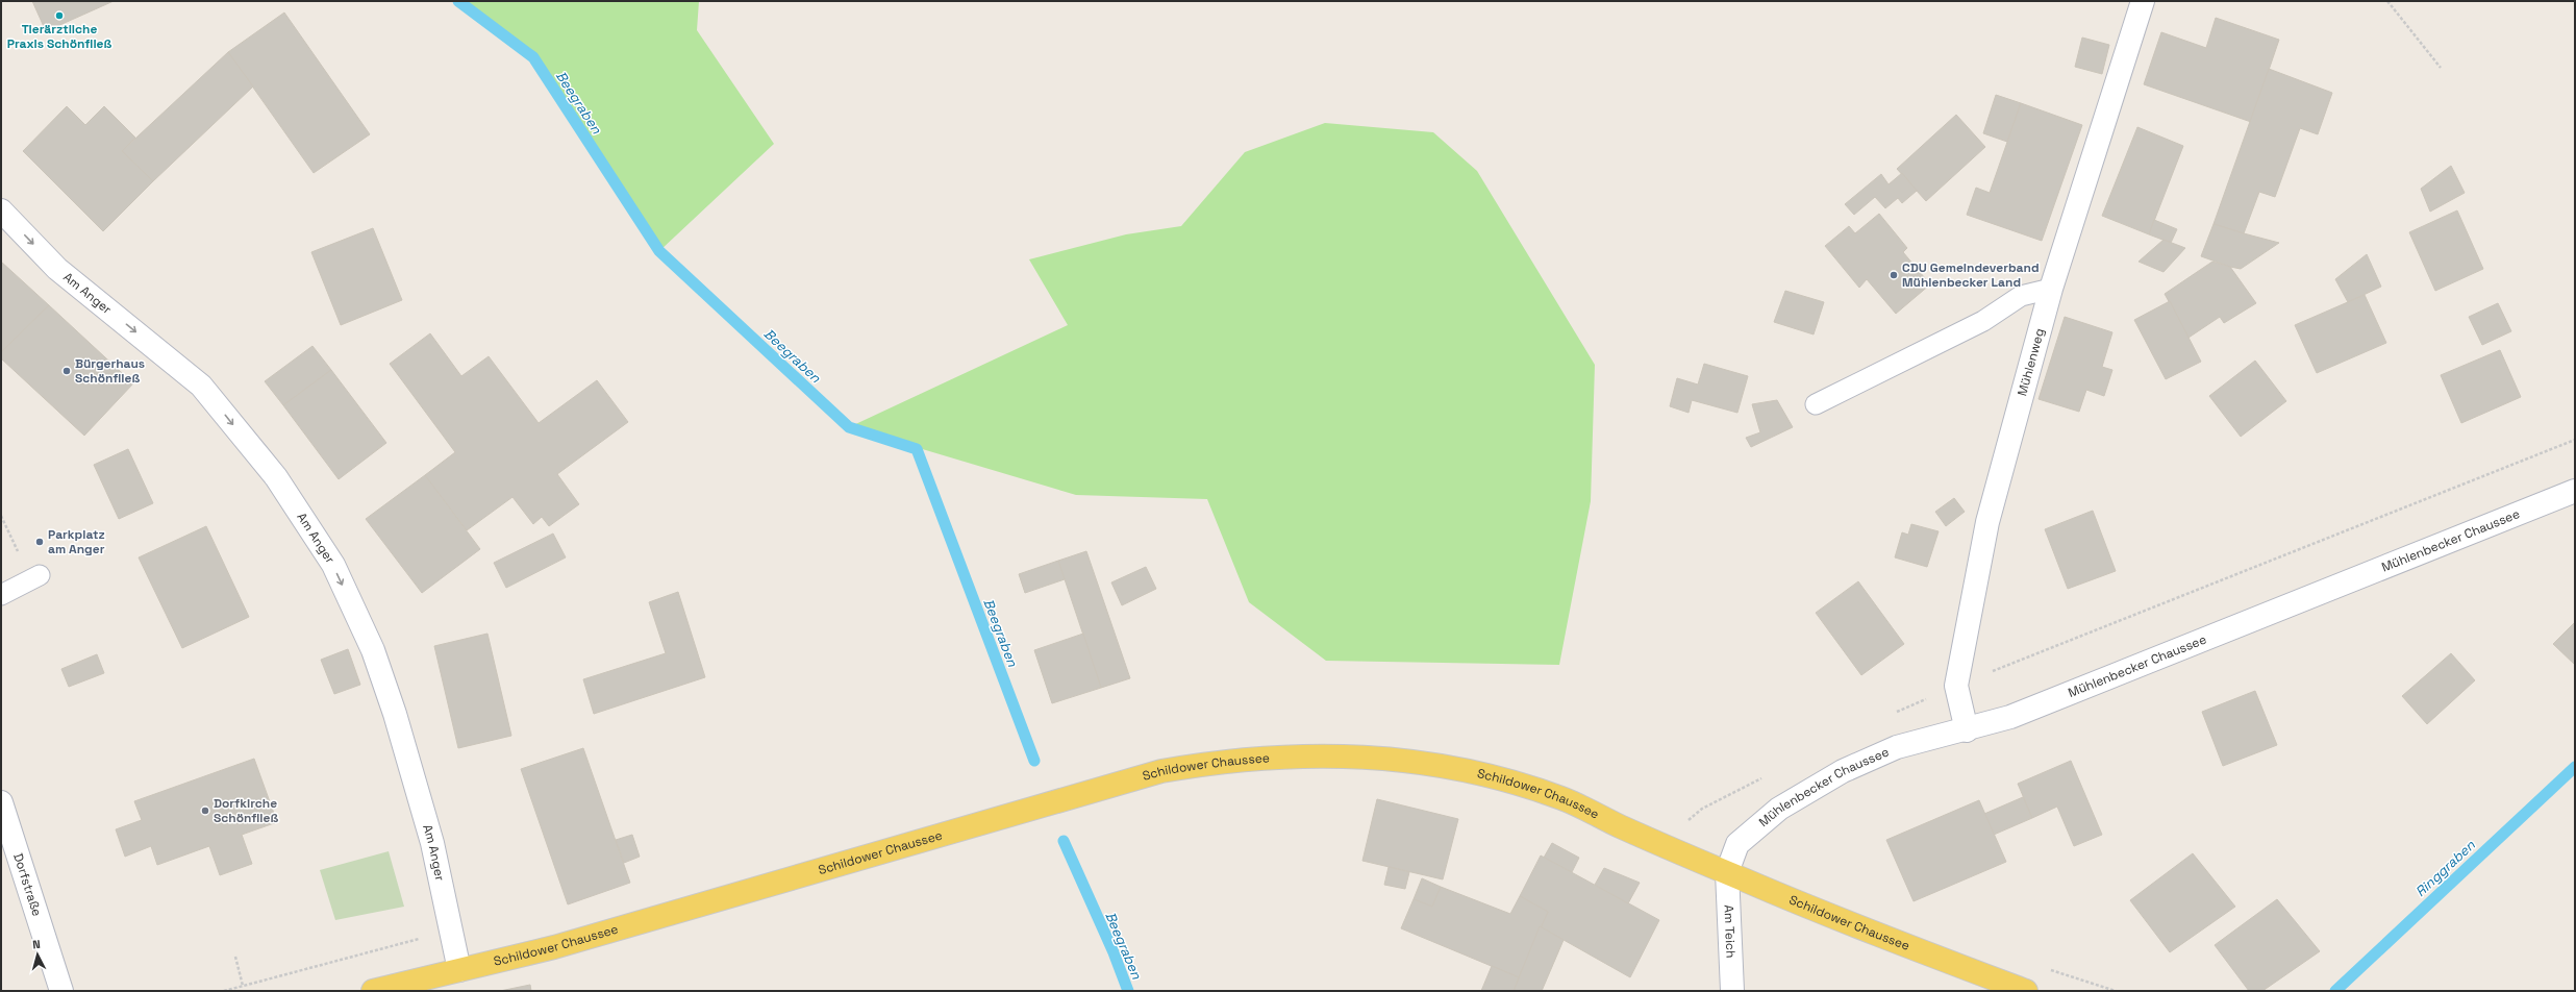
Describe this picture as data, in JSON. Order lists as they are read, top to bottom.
{
  "streets": {
    "main road": ["Schildower Chaussee"],
    "street": [
      "Am Anger",
      "Mühlenweg",
      "Mühlenbecker Chaussee",
      "Dorfstraße",
      "Am Teich"
    ]
  },
  "crossings": [
    ["Am Anger", "Schildower Chaussee"],
    ["Mühlenweg", "Mühlenbecker Chaussee"],
    ["Mühlenbecker Chaussee", "Schildower Chaussee"],
    ["Mühlenbecker Chaussee", "Am Teich"],
    ["Schildower Chaussee", "Am Teich"]
  ],
  "one_way": ["Am Anger"],
  "water": ["Beegraben", "Ringgraben"],
  "places": [
    "Tierärztliche Praxis Schönfließ",
    "CDU Gemeindeverband Mühlenbecker Land",
    "Bürgerhaus Schönfließ",
    "Parkplatz am Anger",
    "Dorfkirche Schönfließ"
  ],
  "north": "top"
}
